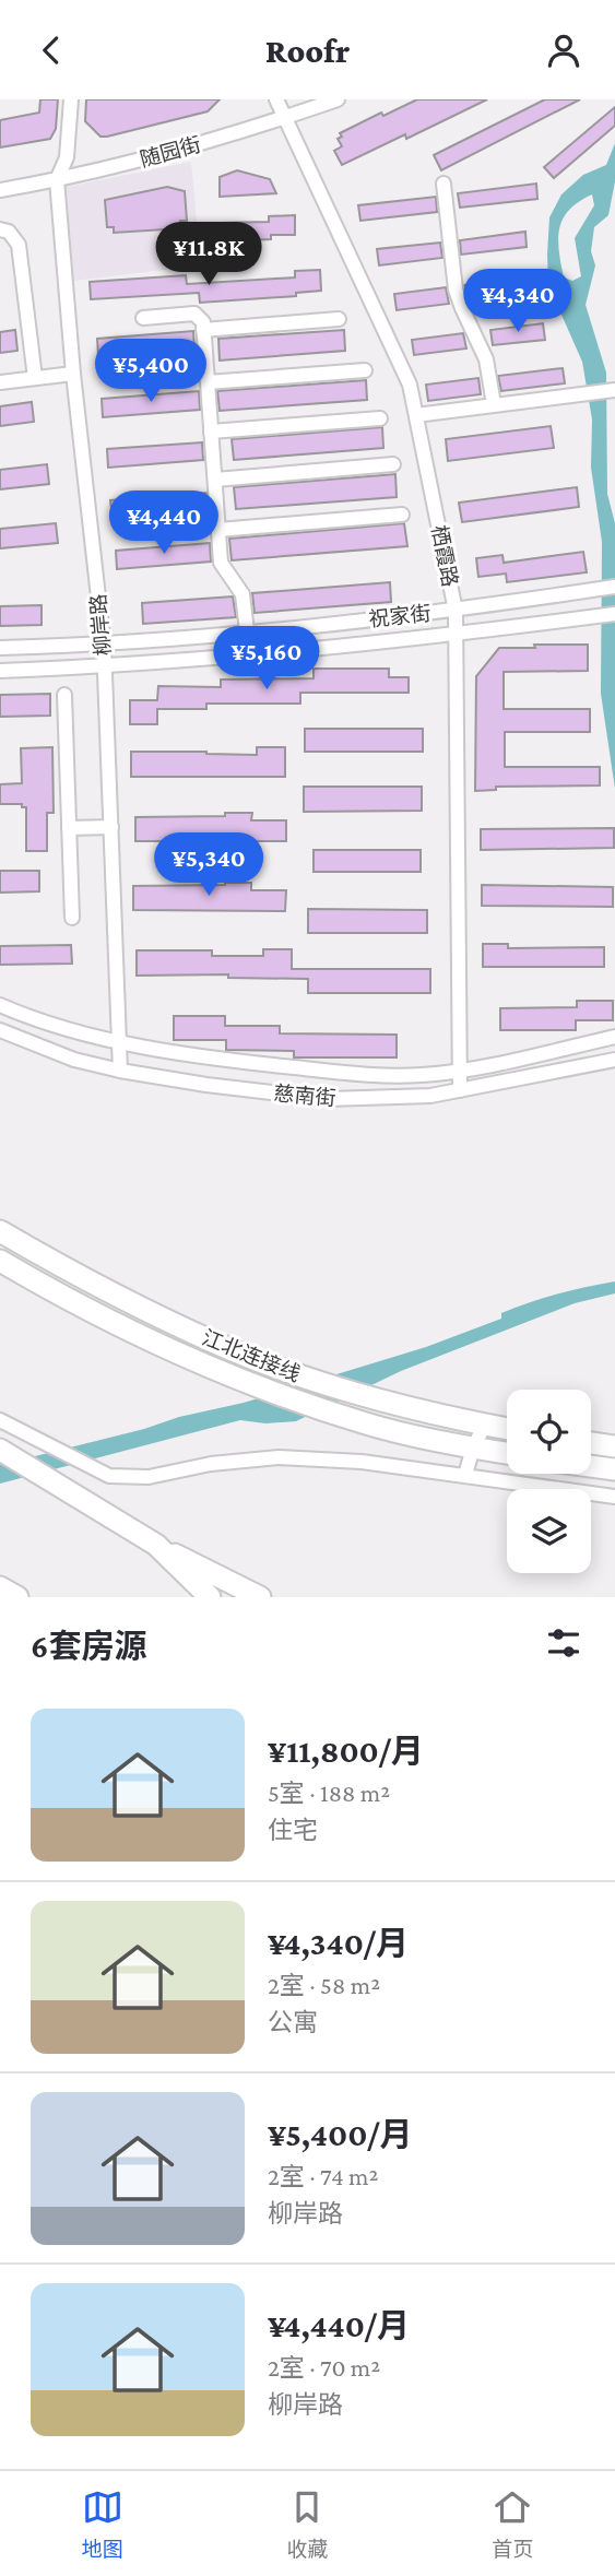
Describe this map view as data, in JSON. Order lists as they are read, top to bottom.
{
  "streets": {
    "highway": ["江北连接线"],
    "street": [
      "随园街",
      "栖霞路",
      "祝家街",
      "柳岸路",
      "慈南街"
    ]
  },
  "crossings": [
    ["随园街", "栖霞路"],
    ["随园街", "柳岸路"],
    ["栖霞路", "祝家街"],
    ["栖霞路", "慈南街"],
    ["祝家街", "柳岸路"],
    ["柳岸路", "慈南街"]
  ],
  "page": {
    "header": "Roofr",
    "price": [
      "¥11.8K",
      "¥4,340",
      "¥5,400",
      "¥4,440",
      "¥5,160",
      "¥5,340"
    ],
    "heading": "6套房源",
    "list": [
      {
        "name": "¥11,800/月",
        "note": "5室 · 188 m² · 住宅"
      },
      {
        "name": "¥4,340/月",
        "note": "2室 · 58 m² · 公寓"
      },
      {
        "name": "¥5,400/月",
        "note": "2室 · 74 m² · 柳岸路"
      },
      {
        "name": "¥4,440/月",
        "note": "2室 · 70 m² · 柳岸路"
      }
    ],
    "tabs": ["地图", "收藏", "首页"]
  }
}
